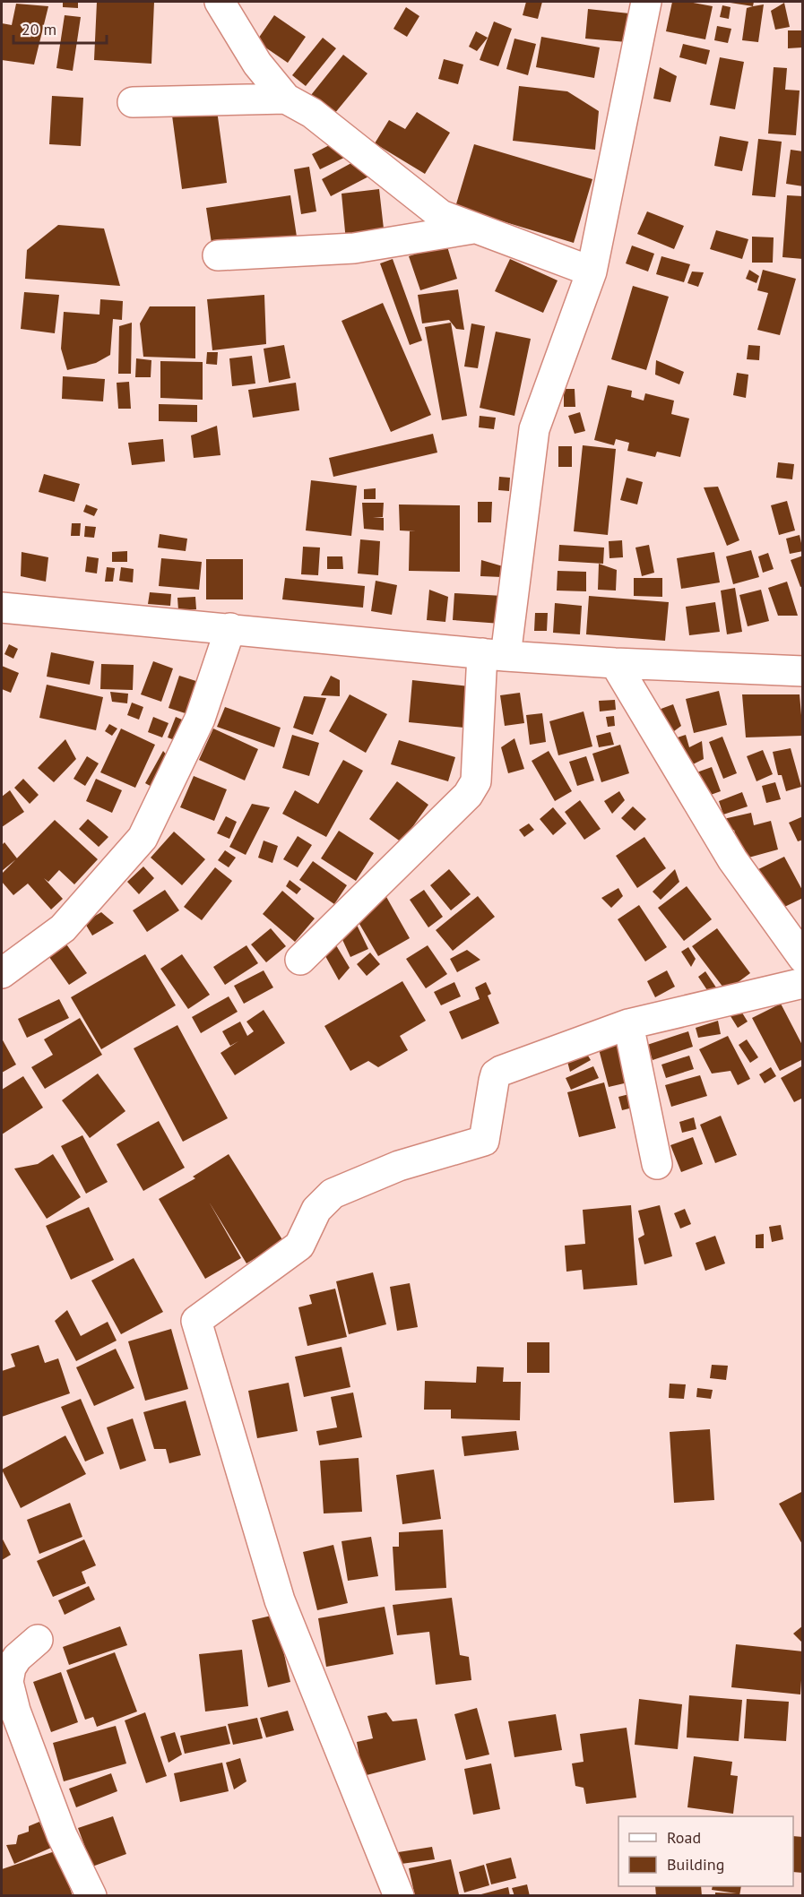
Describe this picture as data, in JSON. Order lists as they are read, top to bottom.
{
  "legend": ["Road", "Building"],
  "scale_bar": "20 m"
}
